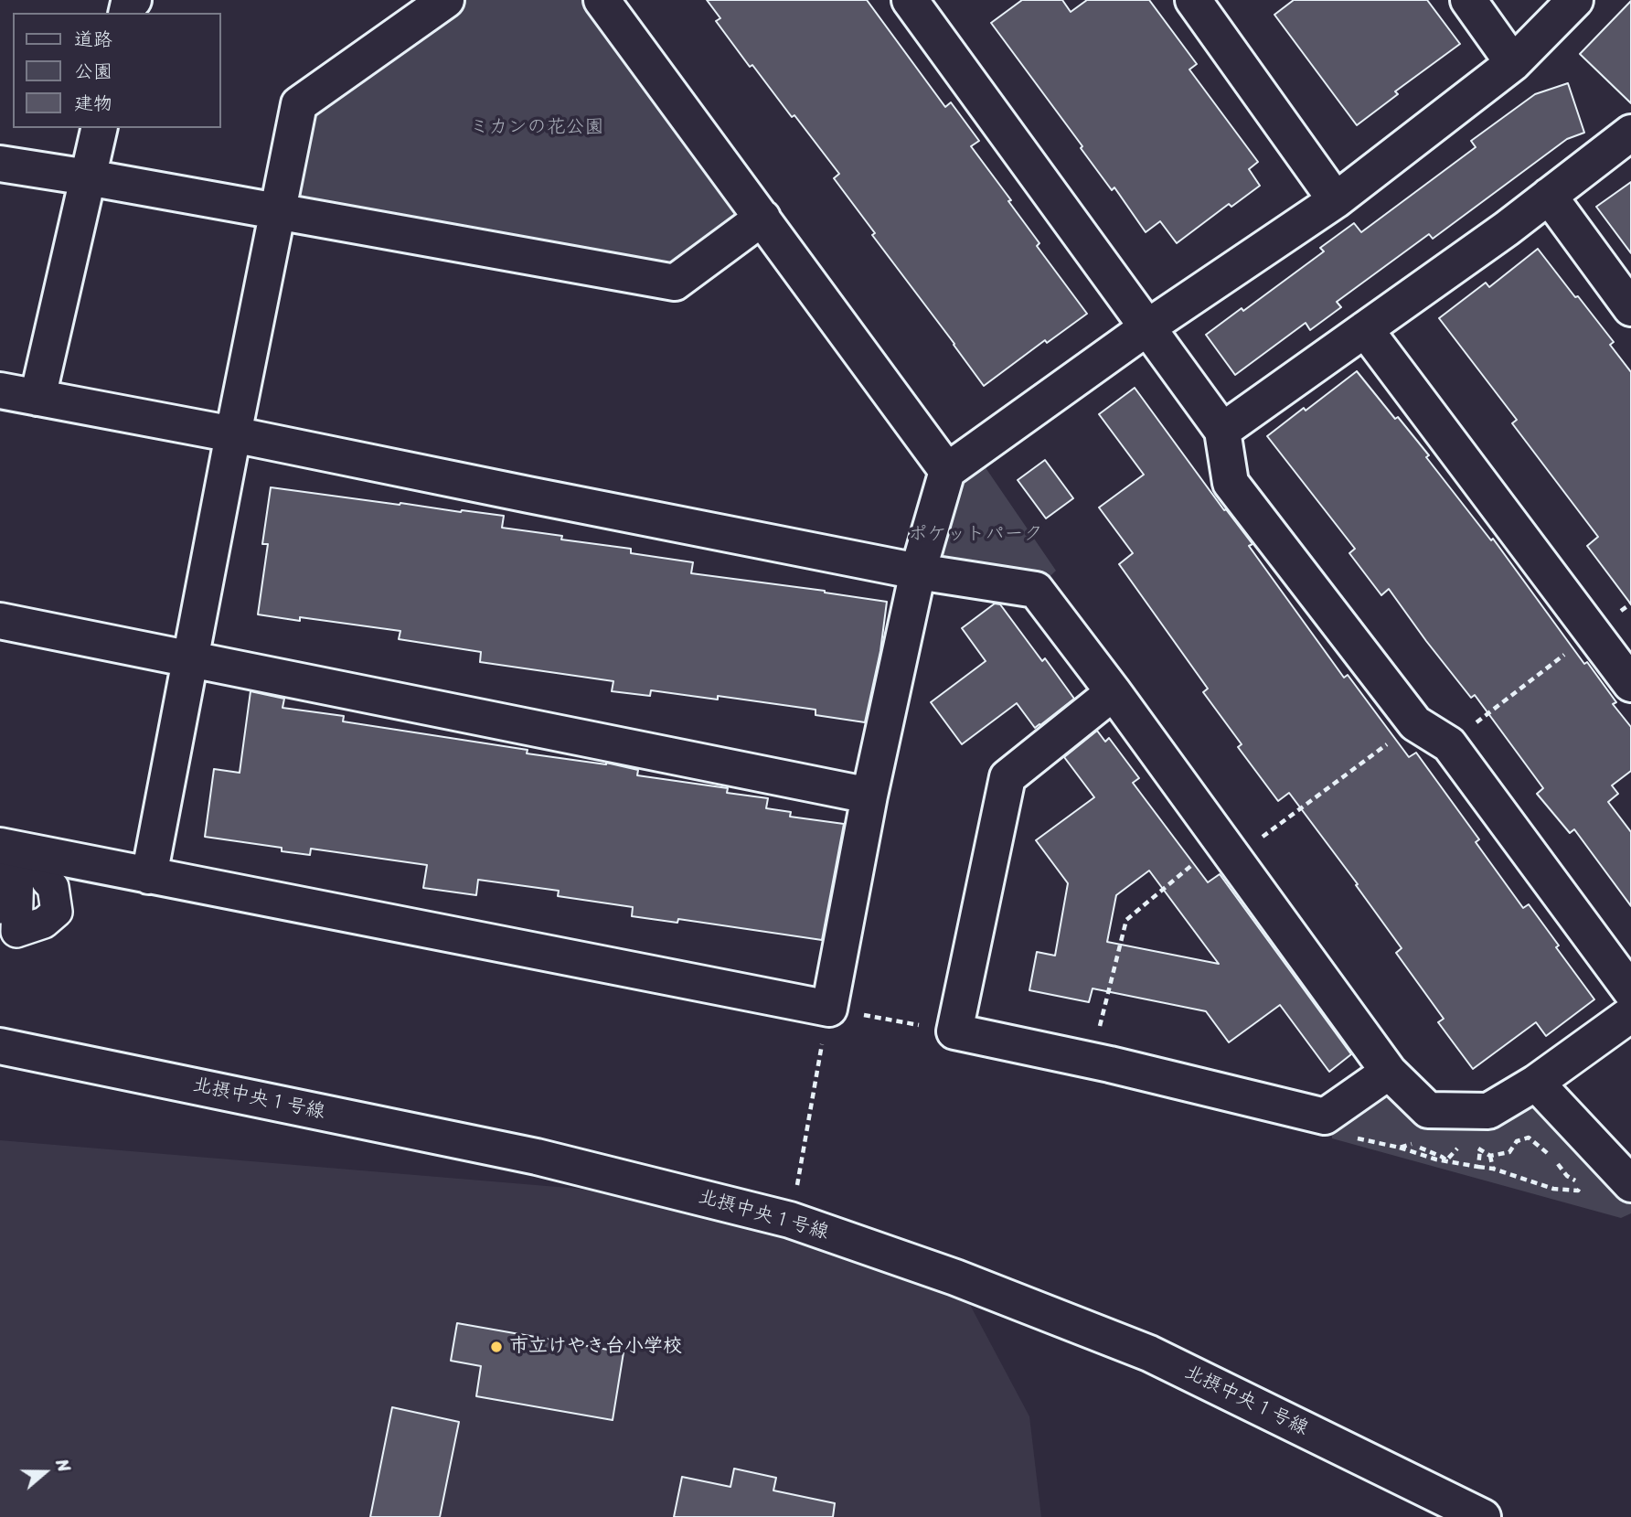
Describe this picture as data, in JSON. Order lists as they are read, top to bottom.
{
  "streets": {
    "street": ["北摂中央１号線"]
  },
  "parks": ["ミカンの花公園", "ポケットパーク"],
  "places": ["市立けやき台小学校"],
  "legend": ["道路", "公園", "建物"],
  "north": "right"
}
